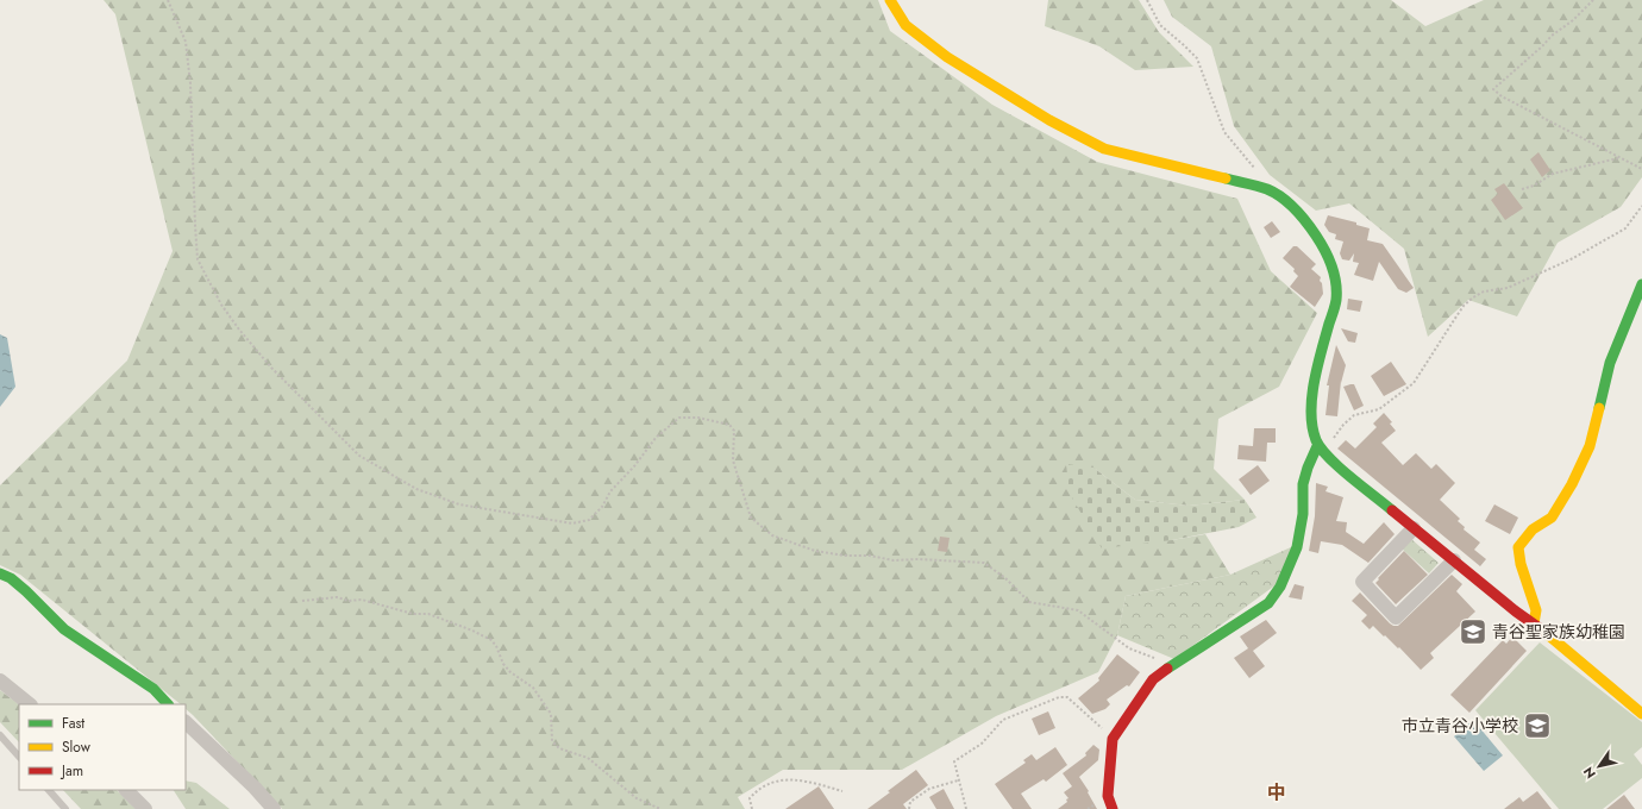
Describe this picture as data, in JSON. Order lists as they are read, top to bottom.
{
  "districts": ["中"],
  "places": {
    "school or university": ["青谷聖家族幼稚園", "市立青谷小学校"]
  },
  "legend": ["Fast", "Slow", "Jam"],
  "north": "bottom left"
}
